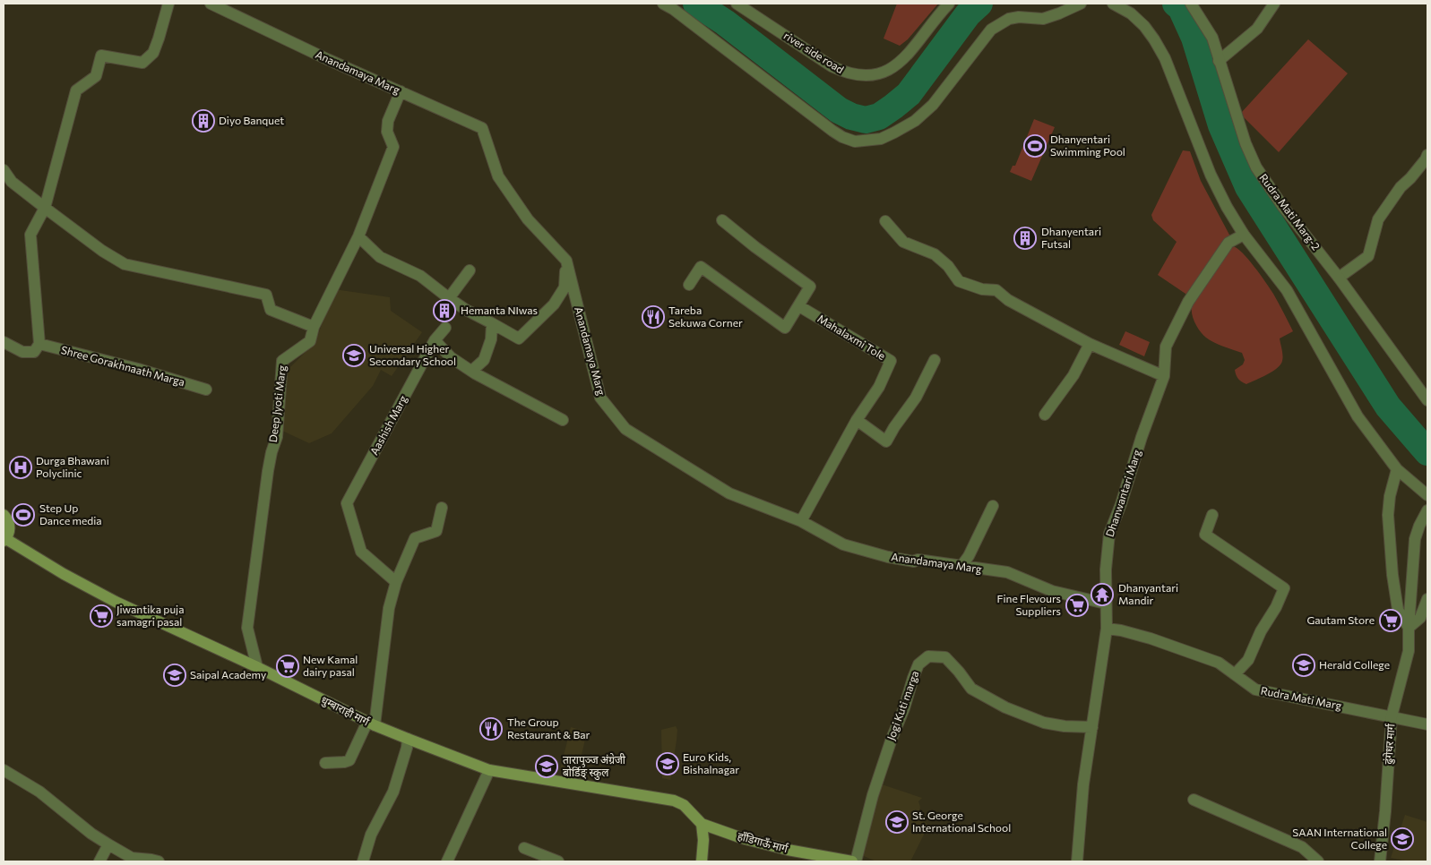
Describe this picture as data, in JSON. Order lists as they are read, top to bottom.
{
  "streets": {
    "main road": ["धुम्बाराही मार्ग", "हाँडिगाऊँ मार्ग"],
    "street": [
      "river side road",
      "Anandamaya Marg",
      "Rudra Mati Marg-2",
      "Mahalaxmi Tole",
      "Shree Gorakhnaath Marga",
      "Deep Jyoti Marg",
      "Aashish Marg",
      "Dhanwantari Marg",
      "Rudra Mati Marg",
      "Jogi Kuti marga",
      "ढुंगेधर मार्ग"
    ]
  },
  "crossings": [
    ["Anandamaya Marg", "Mahalaxmi Tole"],
    ["Anandamaya Marg", "Deep Jyoti Marg"],
    ["Anandamaya Marg", "Dhanwantari Marg"],
    ["Deep Jyoti Marg", "धुम्बाराही मार्ग"],
    ["Dhanwantari Marg", "Rudra Mati Marg"],
    ["Dhanwantari Marg", "Jogi Kuti marga"],
    ["Rudra Mati Marg", "ढुंगेधर मार्ग"],
    ["धुम्बाराही मार्ग", "हाँडिगाऊँ मार्ग"]
  ],
  "places": {
    "building": ["Diyo Banquet", "Dhanyentari Futsal", "Hemanta NIwas"],
    "sports": ["Dhanyentari Swimming Pool", "Step Up Dance media"],
    "restaurant": ["Tareba Sekuwa Corner", "The Group Restaurant & Bar"],
    "school or university": [
      "Universal Higher Secondary School",
      "Herald College",
      "Saipal Academy",
      "Euro Kids, Bishalnagar",
      "तारापुञ्‍ज अंग्रेजी बोर्डिङ् स्कुल",
      "St. George International School",
      "SAAN International College"
    ],
    "hospital": ["Durga Bhawani Polyclinic"],
    "temple": ["Dhanyantari Mandir"],
    "supermarket": [
      "Fine Flevours Suppliers",
      "Jiwantika puja samagri pasal",
      "Gautam Store",
      "New Kamal dairy pasal"
    ]
  }
}
